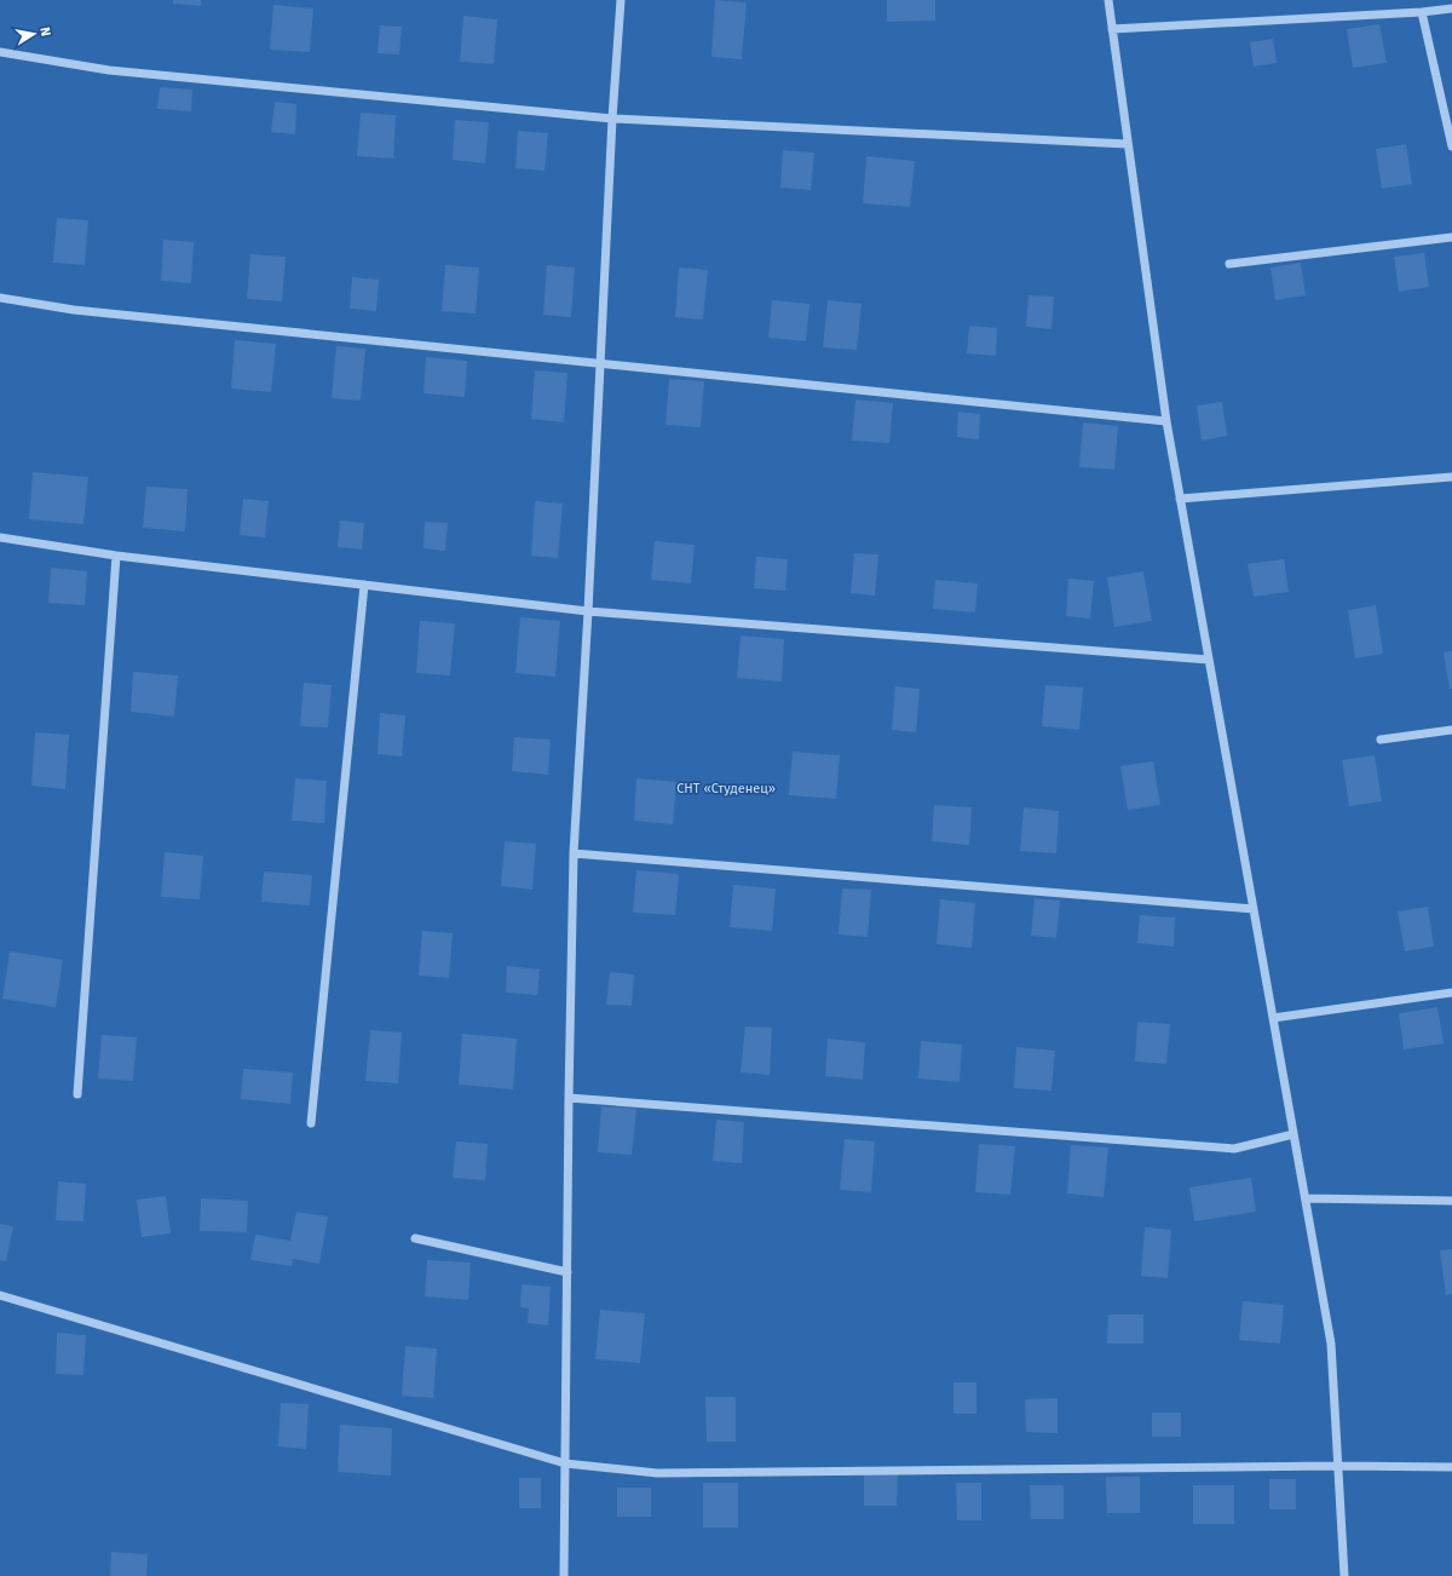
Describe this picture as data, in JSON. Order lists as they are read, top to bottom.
{
  "parks": ["СНТ «Студенец»"],
  "north": "right"
}
